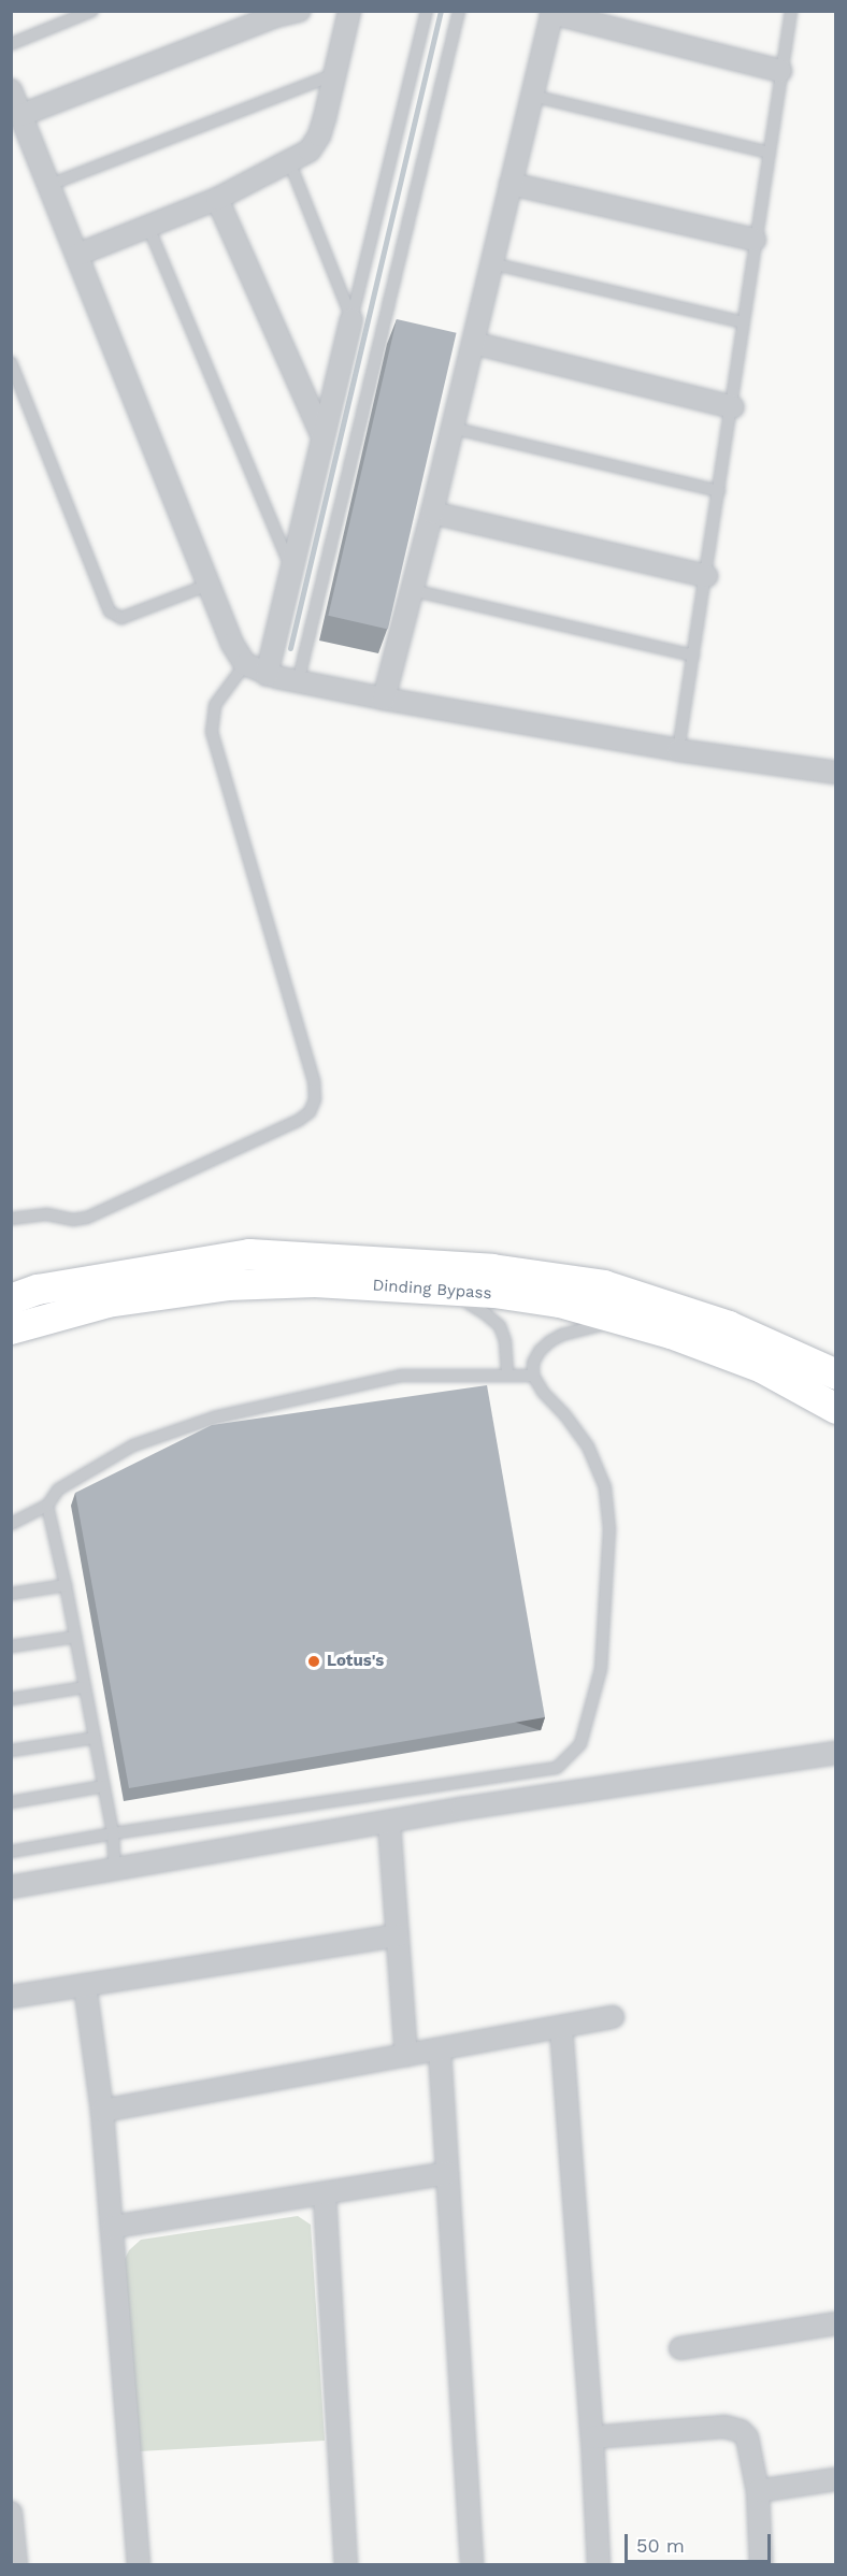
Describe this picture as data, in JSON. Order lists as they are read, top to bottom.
{
  "streets": {
    "main road": ["Dinding Bypass"]
  },
  "places": ["Lotus's"],
  "scale_bar": "50 m"
}
